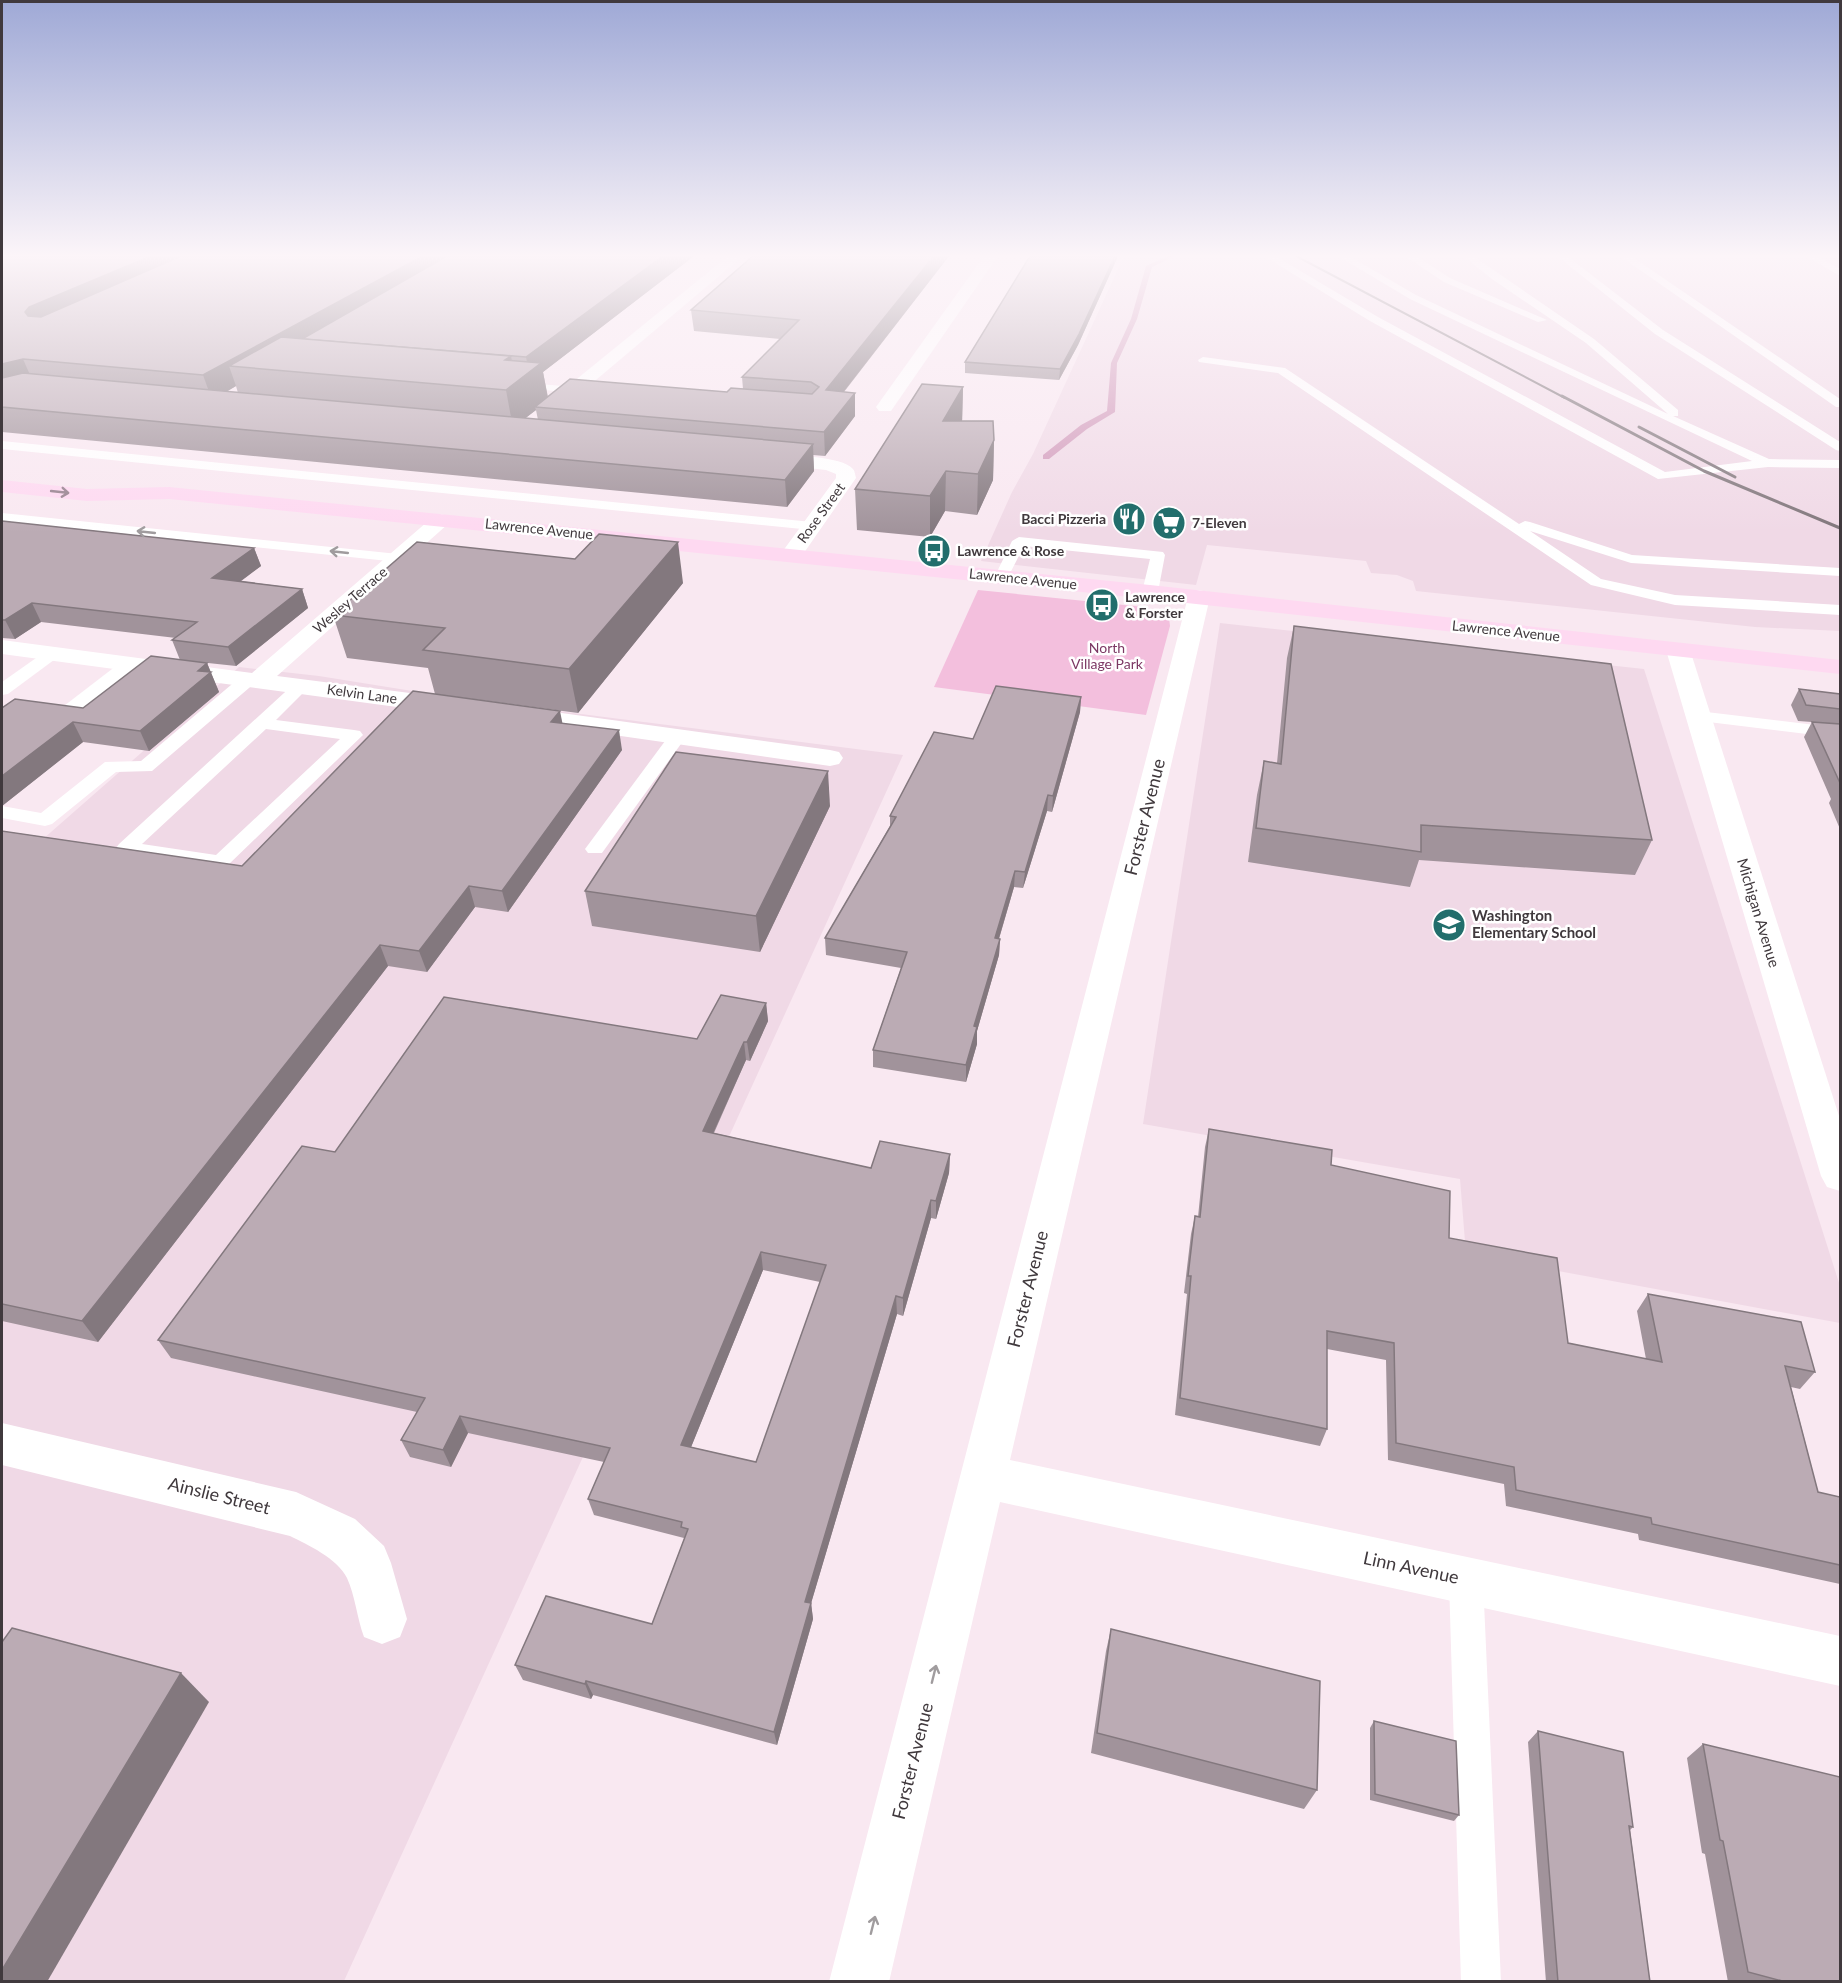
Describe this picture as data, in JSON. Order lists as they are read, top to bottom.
{
  "streets": {
    "main road": ["Lawrence Avenue"],
    "street": [
      "Rose Street",
      "Wesley Terrace",
      "Kelvin Lane",
      "Forster Avenue",
      "Michigan Avenue",
      "Ainslie Street",
      "Linn Avenue"
    ]
  },
  "crossings": [
    ["Rose Street", "Lawrence Avenue"],
    ["Lawrence Avenue", "Wesley Terrace"],
    ["Lawrence Avenue", "Forster Avenue"],
    ["Lawrence Avenue", "Michigan Avenue"],
    ["Wesley Terrace", "Kelvin Lane"],
    ["Forster Avenue", "Linn Avenue"]
  ],
  "one_way": ["Forster Avenue"],
  "parks": ["North Village Park"],
  "places": {
    "restaurant": ["Bacci Pizzeria"],
    "supermarket": ["7-Eleven"],
    "bus stop": ["Lawrence & Rose", "Lawrence & Forster"],
    "school or university": ["Washington Elementary School"]
  }
}
